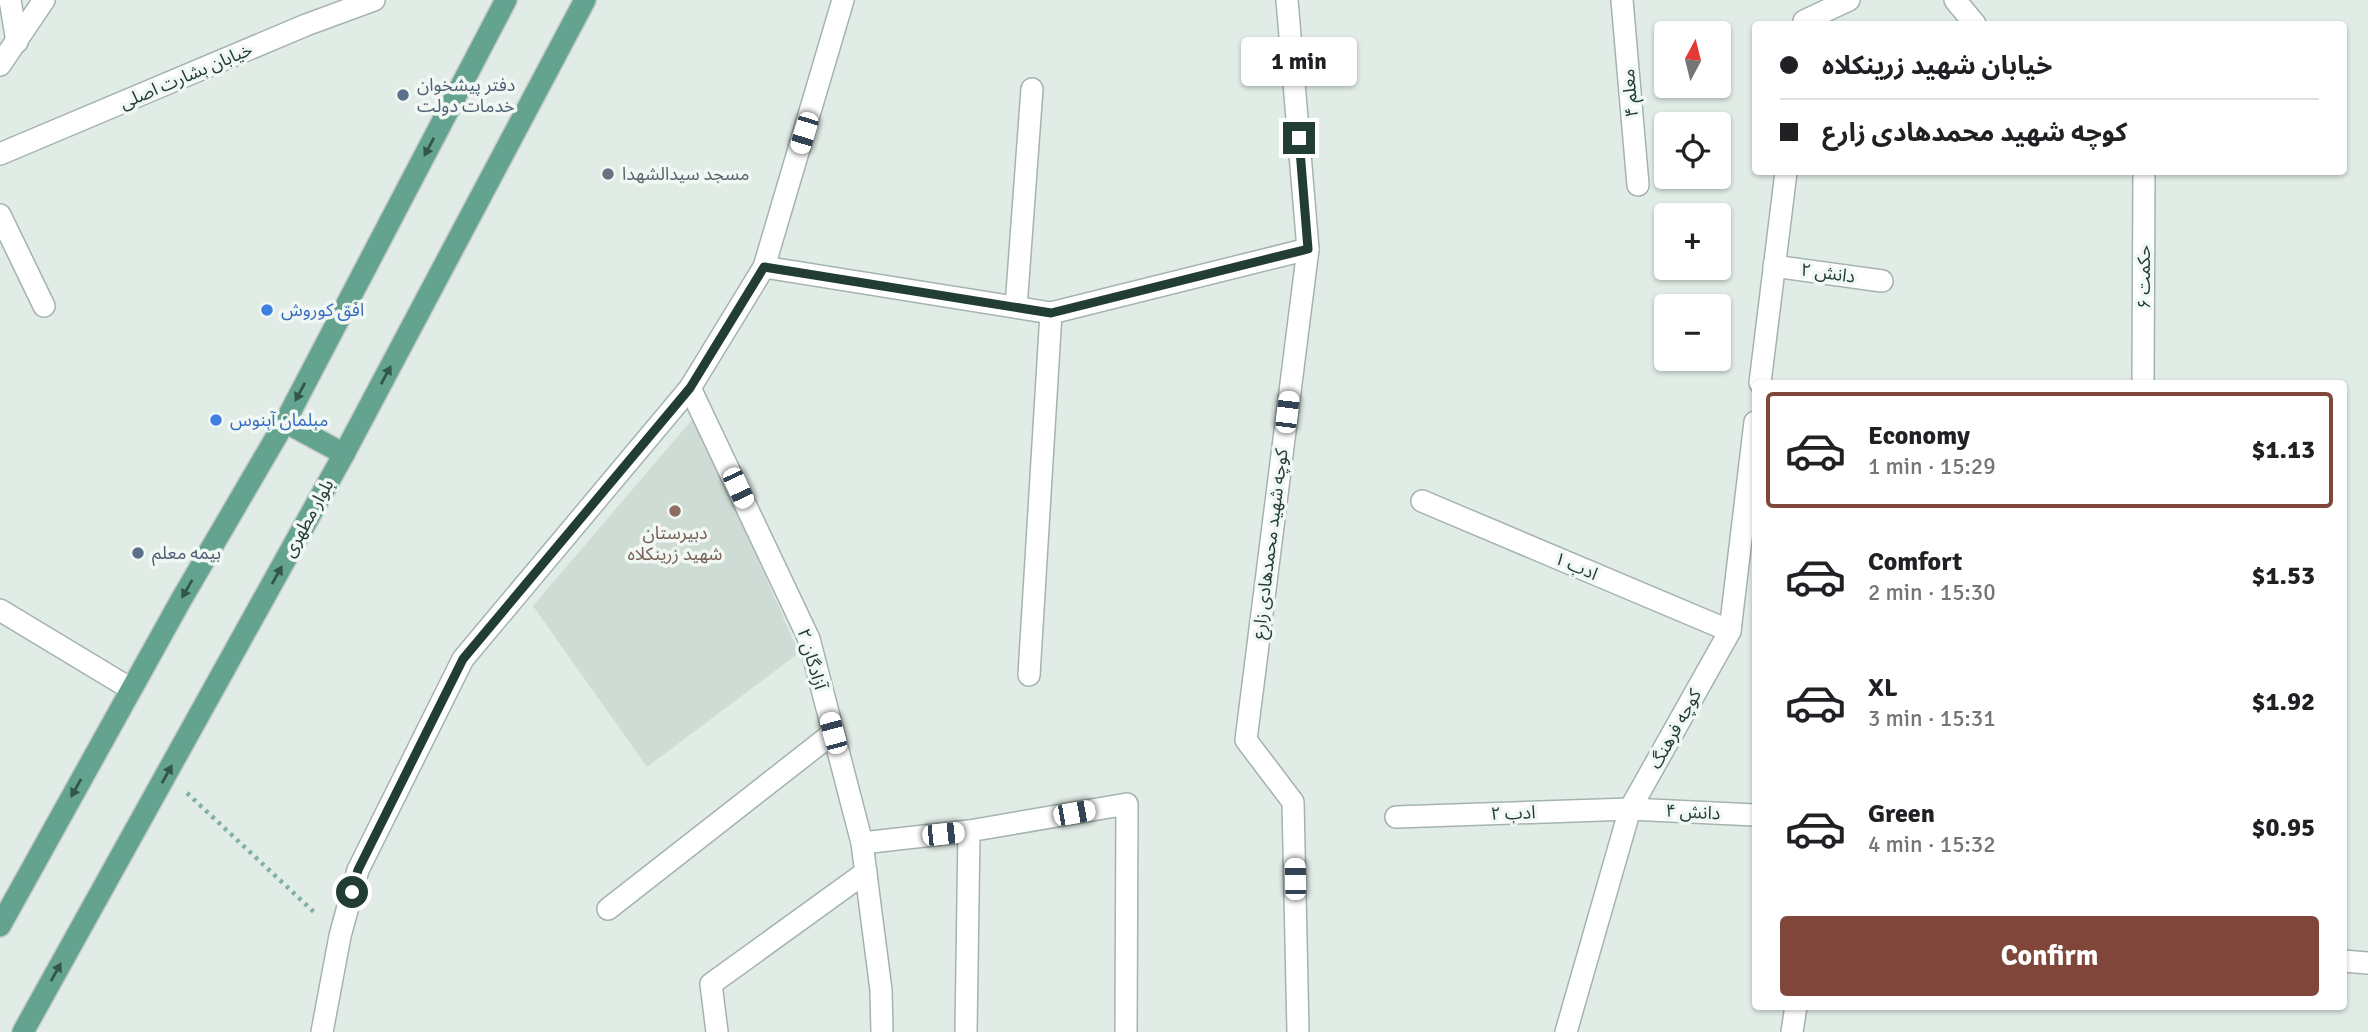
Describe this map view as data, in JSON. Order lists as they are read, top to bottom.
{
  "streets": {
    "main road": ["بلوار مطهری"],
    "street": [
      "خیابان بشارت اصلی",
      "معلم ۴",
      "دانش ۲",
      "حکمت ۶",
      "کوچه شهید محمدهادی زارع",
      "ادب ۱",
      "آزادگان ۲",
      "کوچه فرهنگ",
      "دانش ۴",
      "ادب ۲"
    ]
  },
  "crossings": [
    ["ادب ۱", "کوچه فرهنگ"],
    ["کوچه فرهنگ", "دانش ۴"],
    ["کوچه فرهنگ", "ادب ۲"],
    ["دانش ۴", "ادب ۲"]
  ],
  "places": [
    "دفتر پیشخوان خدمات دولت",
    "مسجد سیدالشهدا",
    "افق کوروش",
    "مبلمان آبنوس",
    "دبیرستان شهید زرینکلاه",
    "بیمه معلم"
  ],
  "north": "top",
  "page": {
    "map_buttons": ["+", "−"],
    "banner": ["خیابان شهید زرینکلاه", "کوچه شهید محمدهادی زارع"],
    "bubble": "1 min",
    "list": [
      {
        "name": "Economy",
        "note": "1 min · 15:29",
        "value": "$1.13"
      },
      {
        "name": "Comfort",
        "note": "2 min · 15:30",
        "value": "$1.53"
      },
      {
        "name": "XL",
        "note": "3 min · 15:31",
        "value": "$1.92"
      },
      {
        "name": "Green",
        "note": "4 min · 15:32",
        "value": "$0.95"
      }
    ],
    "buttons": "Confirm"
  }
}
